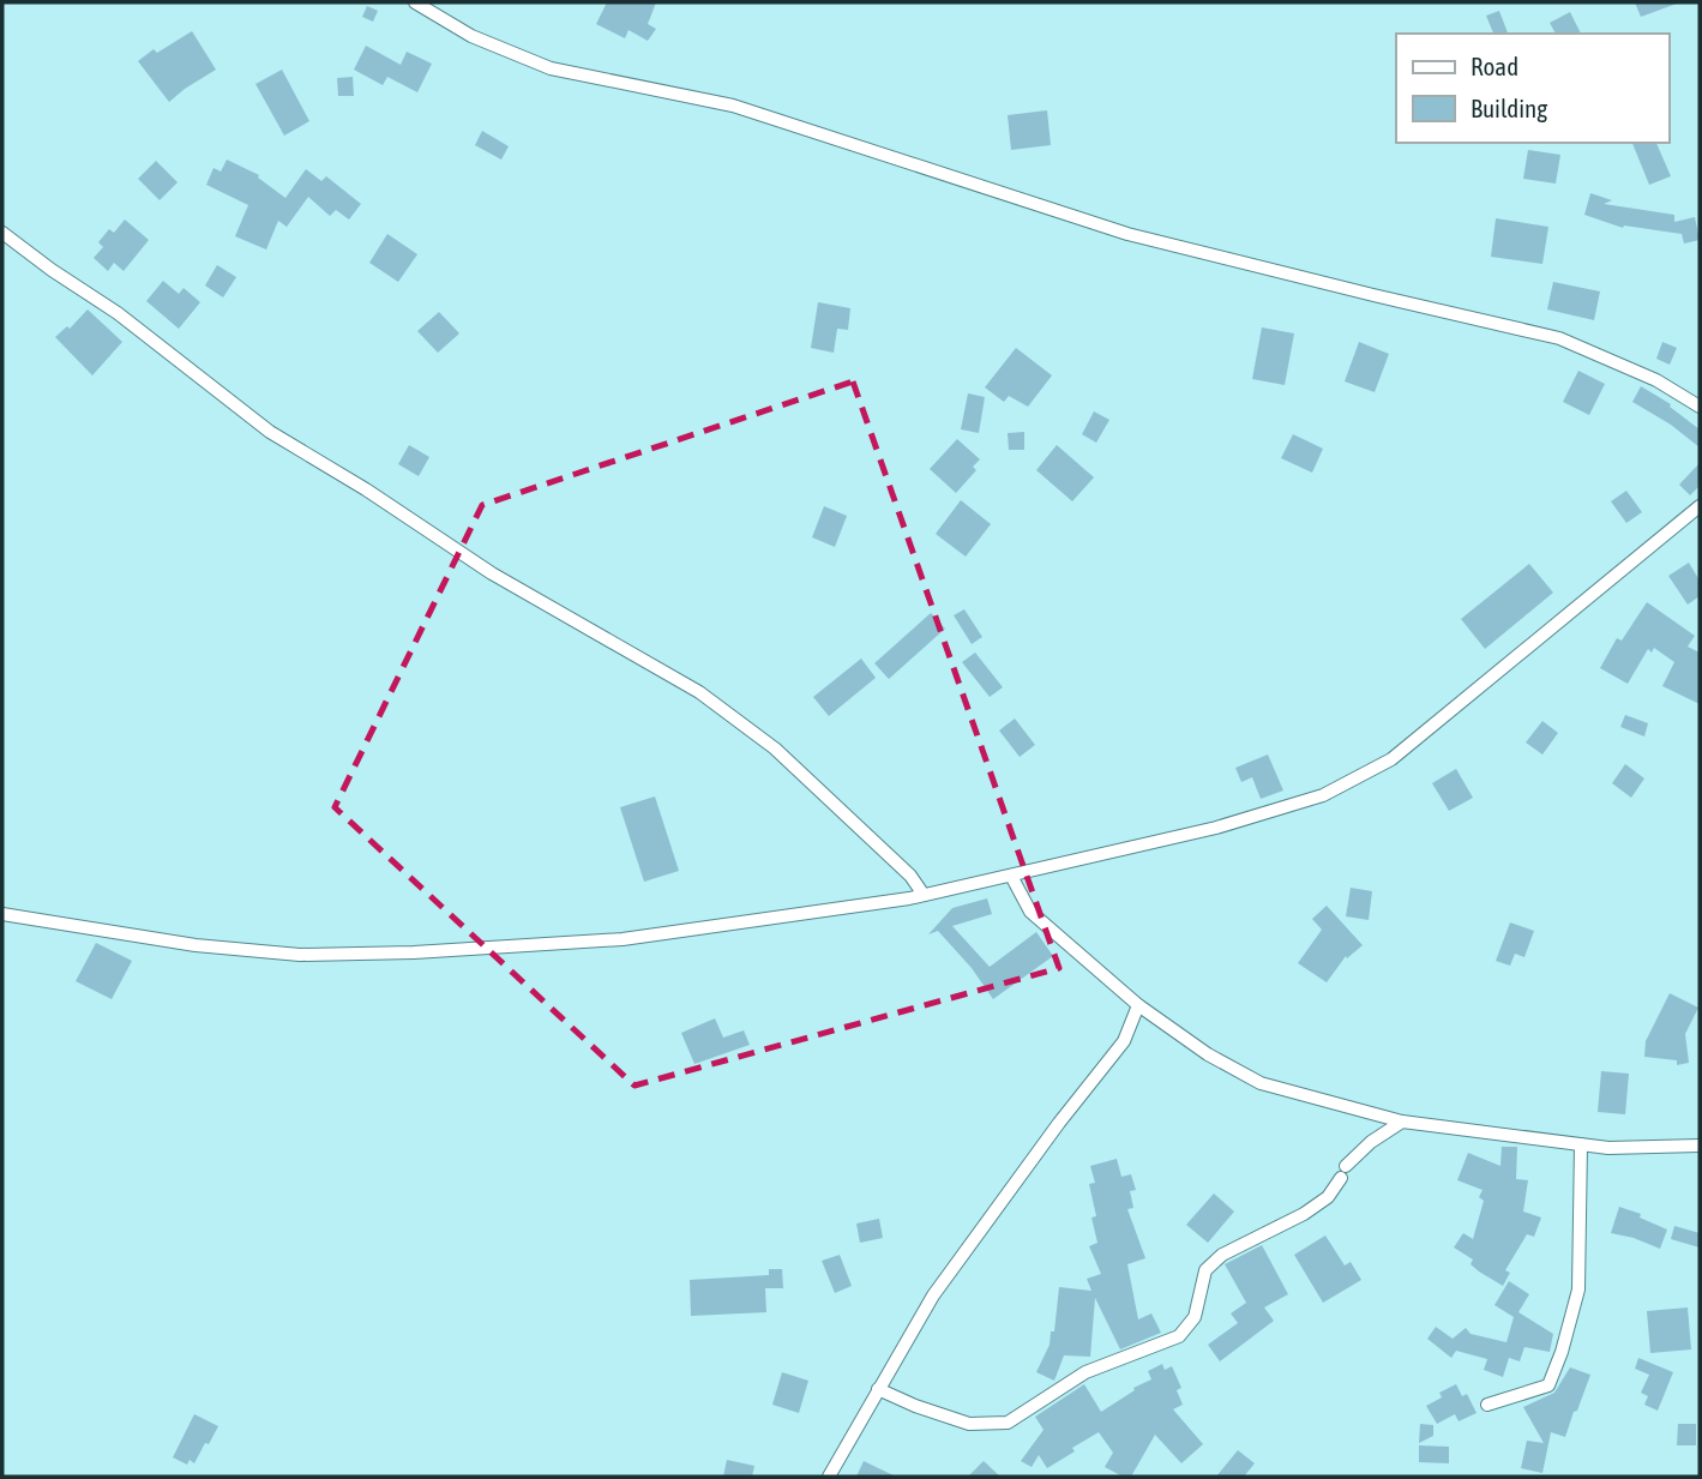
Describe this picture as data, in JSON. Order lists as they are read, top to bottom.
{
  "legend": ["Road", "Building"]
}
